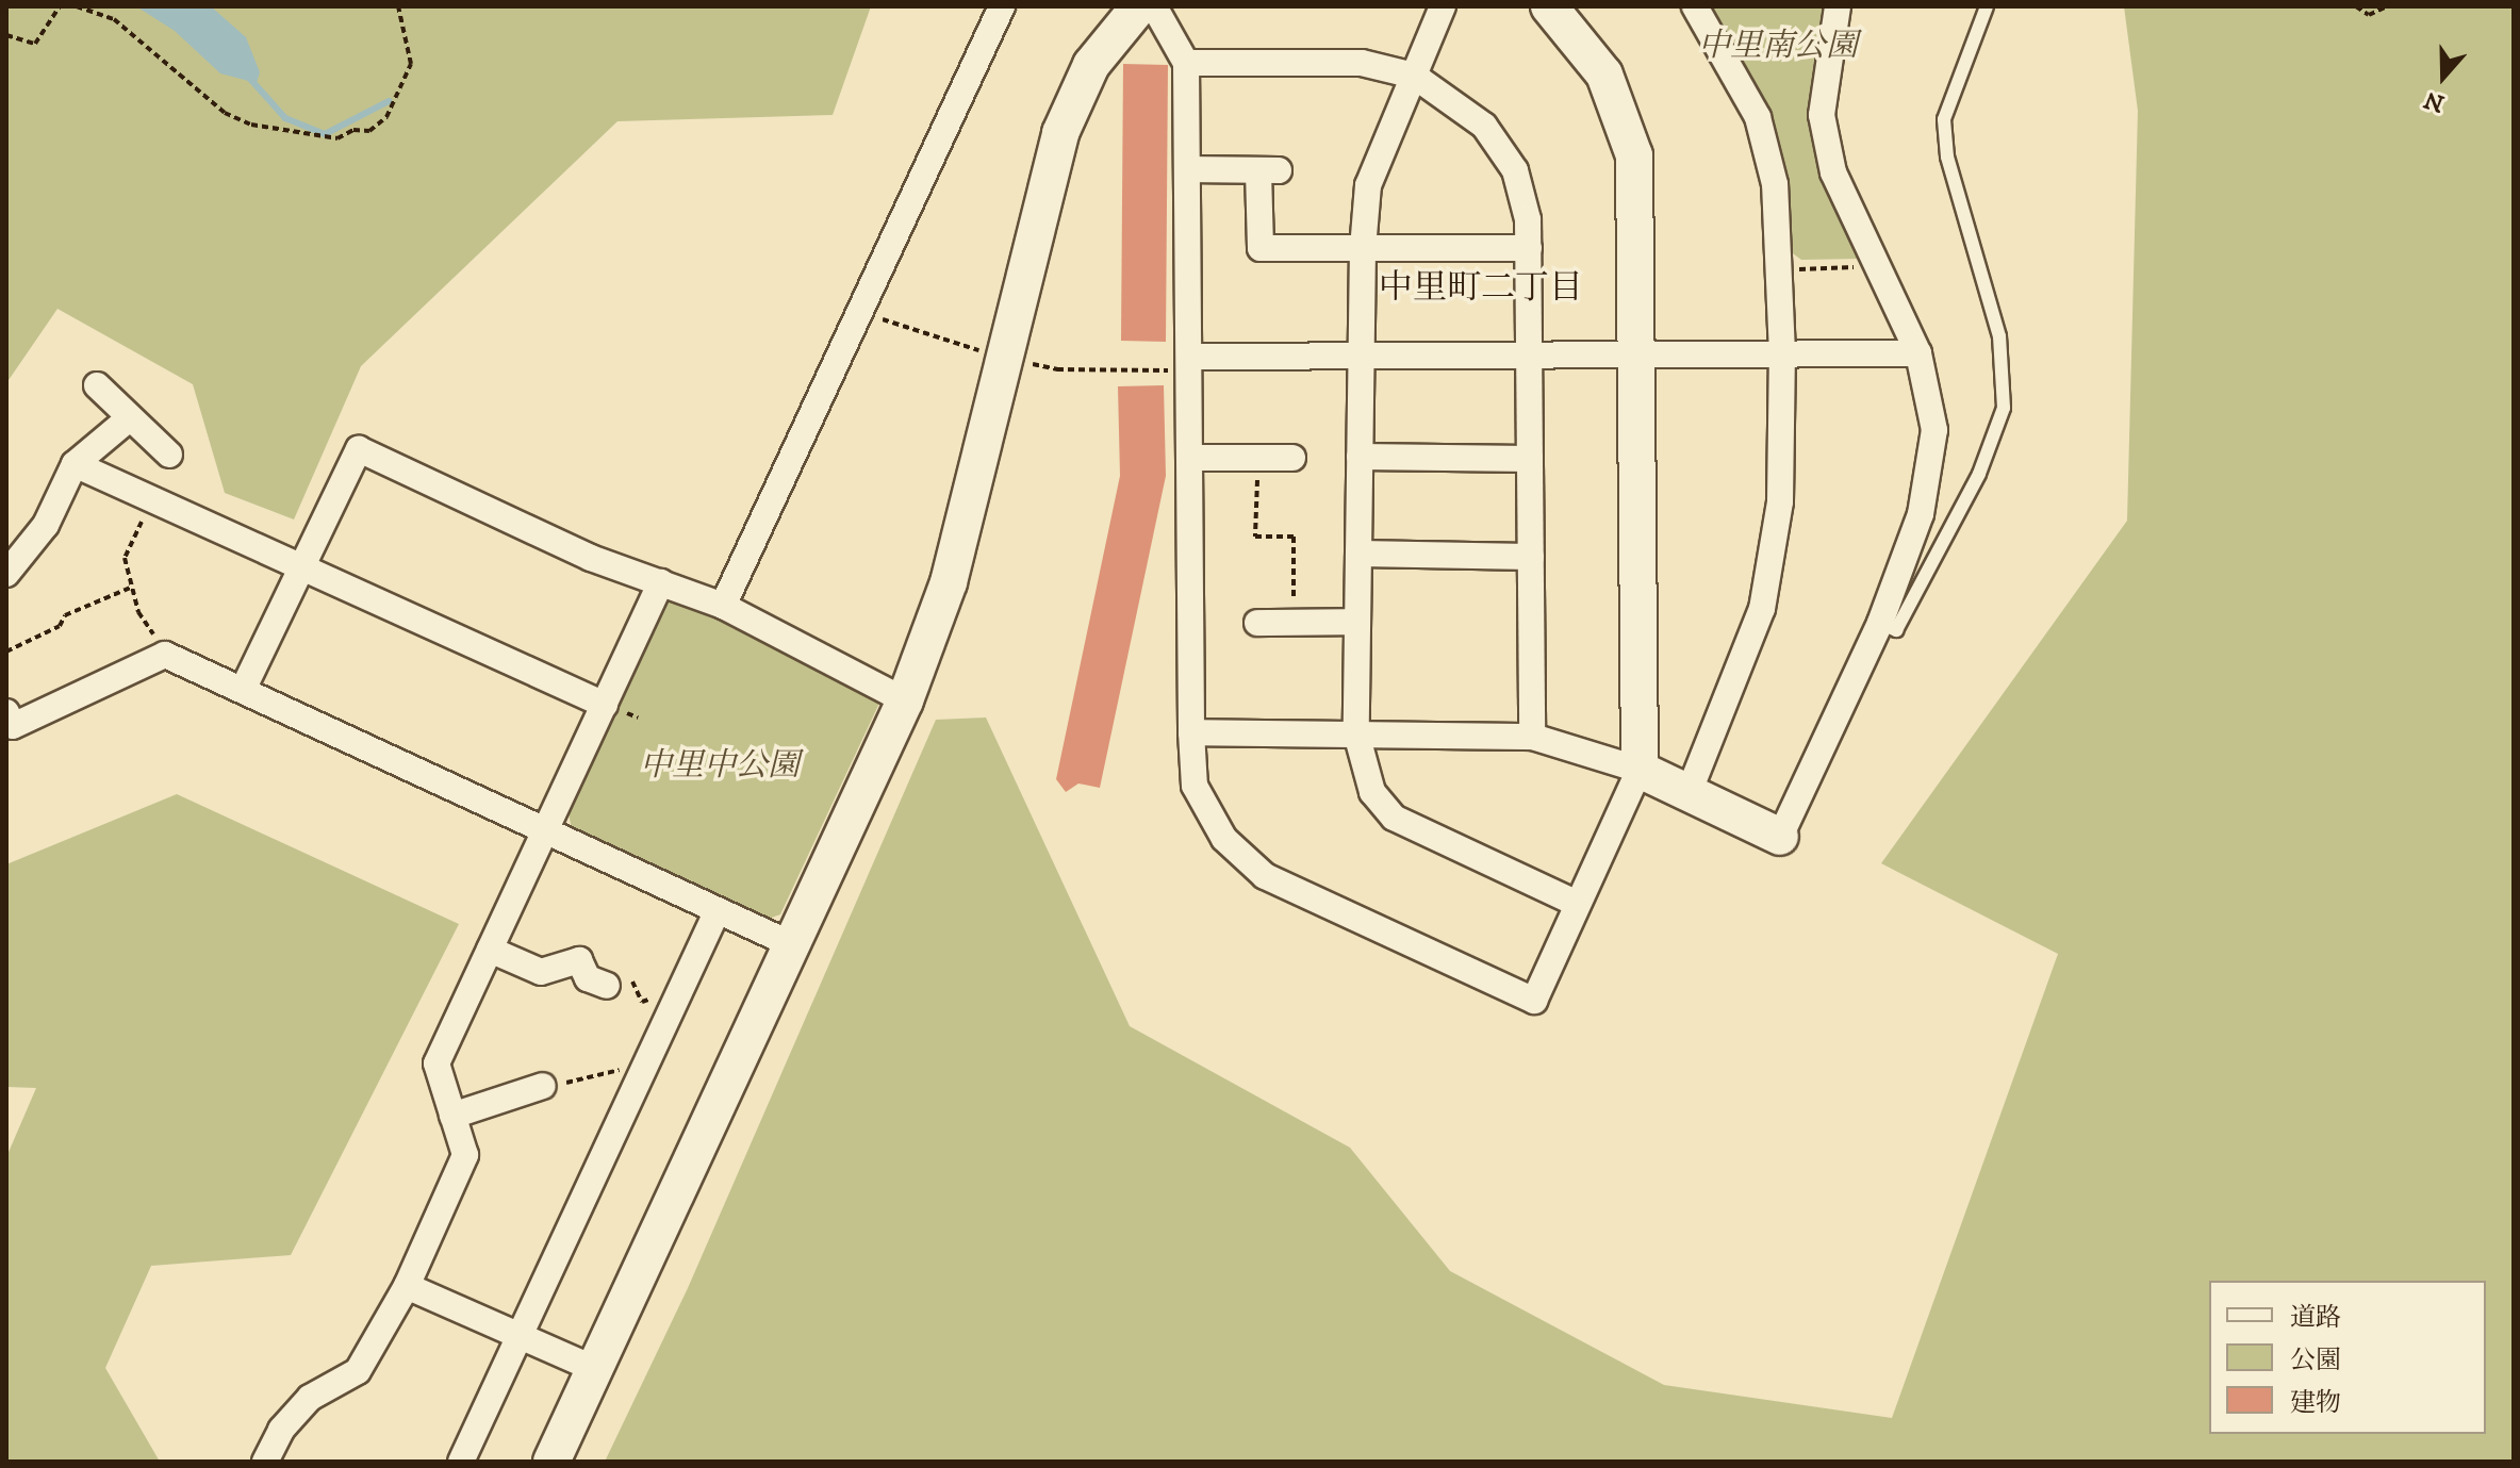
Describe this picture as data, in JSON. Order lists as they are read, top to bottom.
{
  "districts": ["中里町二丁目"],
  "parks": ["中里南公園", "中里中公園"],
  "legend": ["道路", "公園", "建物"],
  "north": "bottom"
}
